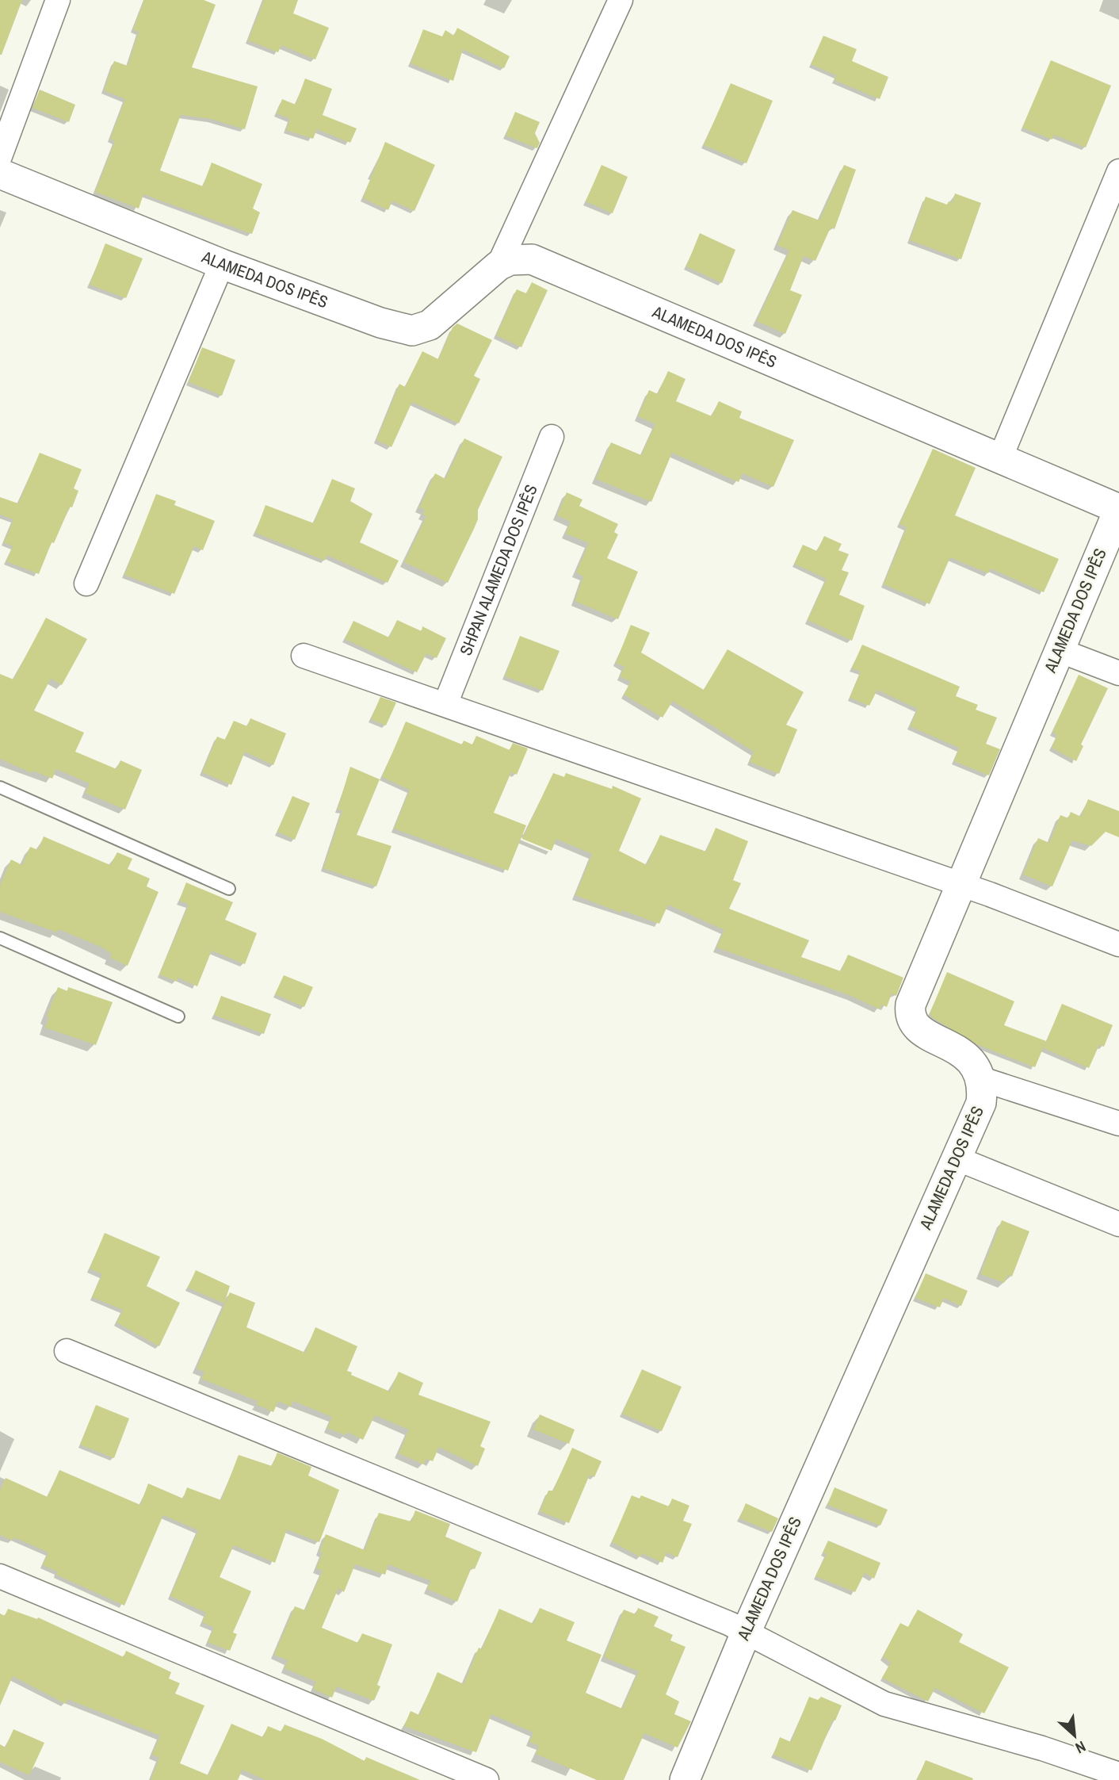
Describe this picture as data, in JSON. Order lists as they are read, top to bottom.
{
  "streets": {
    "street": ["ALAMEDA DOS IPÊS", "SHPAN ALAMEDA DOS IPÊS"]
  },
  "north": "bottom right"
}
